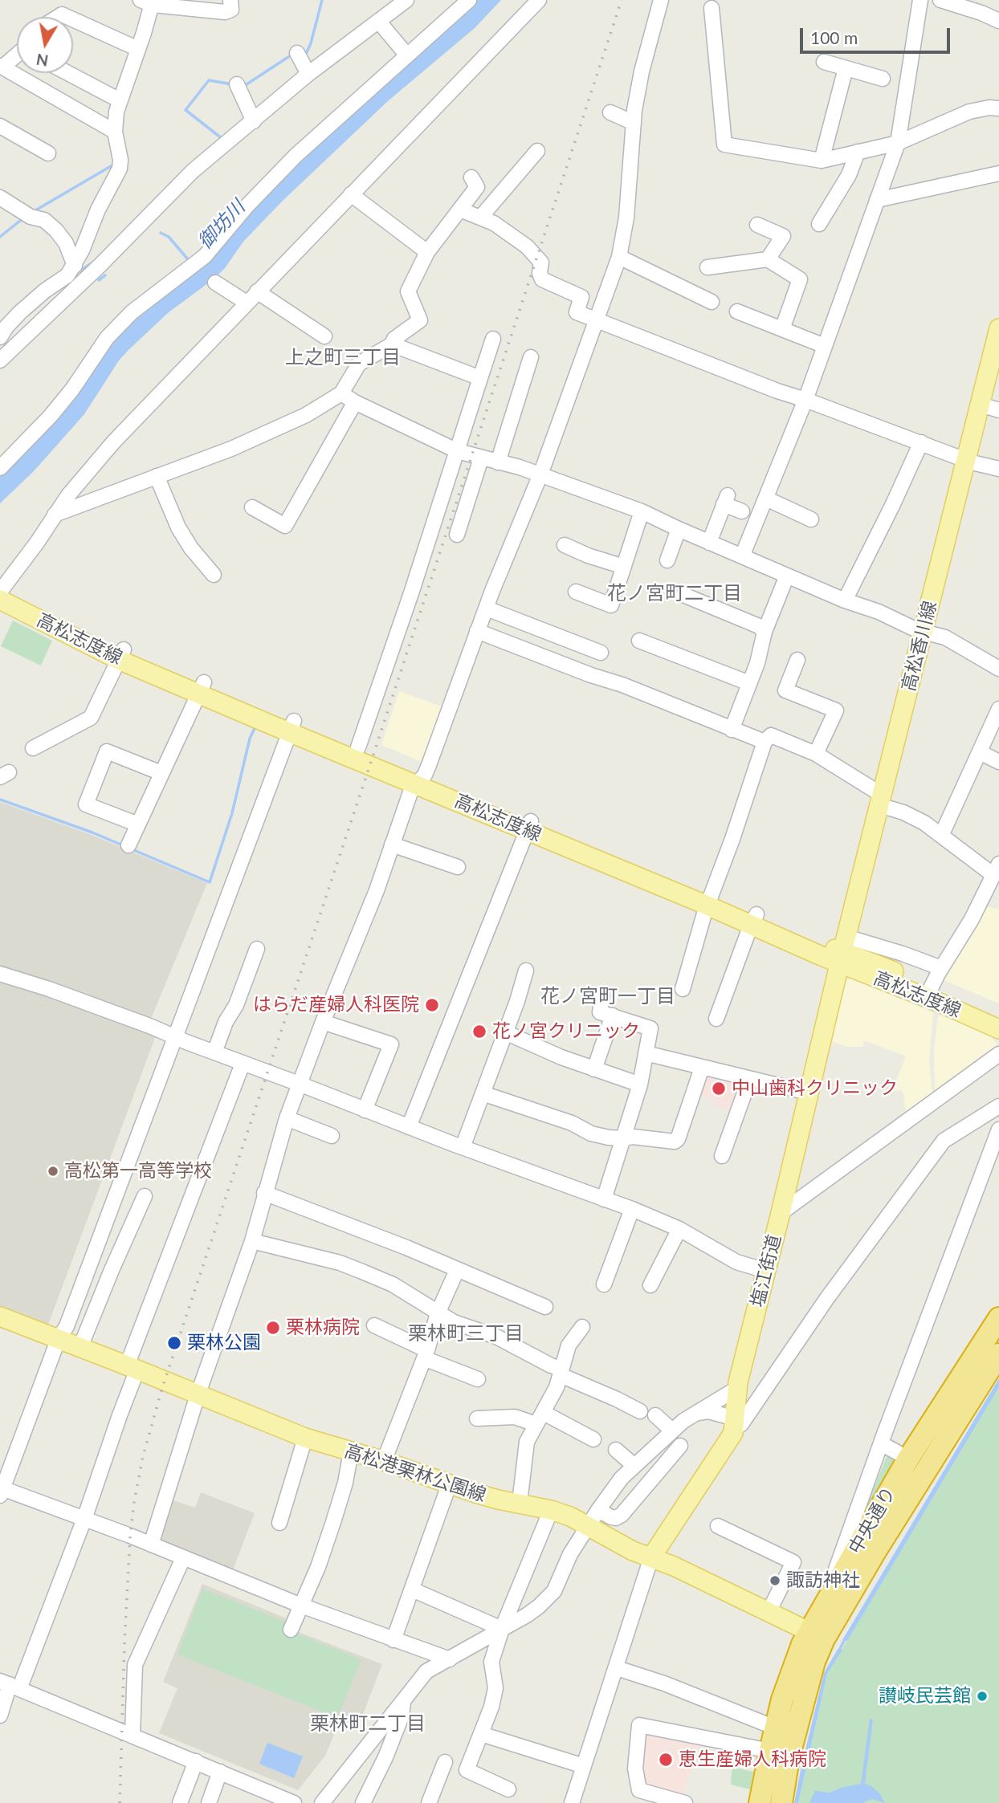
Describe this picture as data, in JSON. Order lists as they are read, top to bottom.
{
  "streets": {
    "highway": ["中央通り"],
    "main road": [
      "高松志度線",
      "高松香川線",
      "塩江街道",
      "高松港栗林公園線"
    ]
  },
  "crossings": [
    ["高松志度線", "高松香川線"],
    ["高松志度線", "塩江街道"],
    ["高松香川線", "塩江街道"],
    ["塩江街道", "高松港栗林公園線"],
    ["高松港栗林公園線", "中央通り"]
  ],
  "districts": [
    "上之町三丁目",
    "花ノ宮町二丁目",
    "花ノ宮町一丁目",
    "栗林町三丁目",
    "栗林町二丁目"
  ],
  "water": ["御坊川"],
  "places": [
    "はらだ産婦人科医院",
    "花ノ宮クリニック",
    "中山歯科クリニック",
    "高松第一高等学校",
    "栗林病院",
    "栗林公園",
    "諏訪神社",
    "讃岐民芸館",
    "恵生産婦人科病院"
  ],
  "scale_bar": "100 m",
  "north": "bottom"
}
